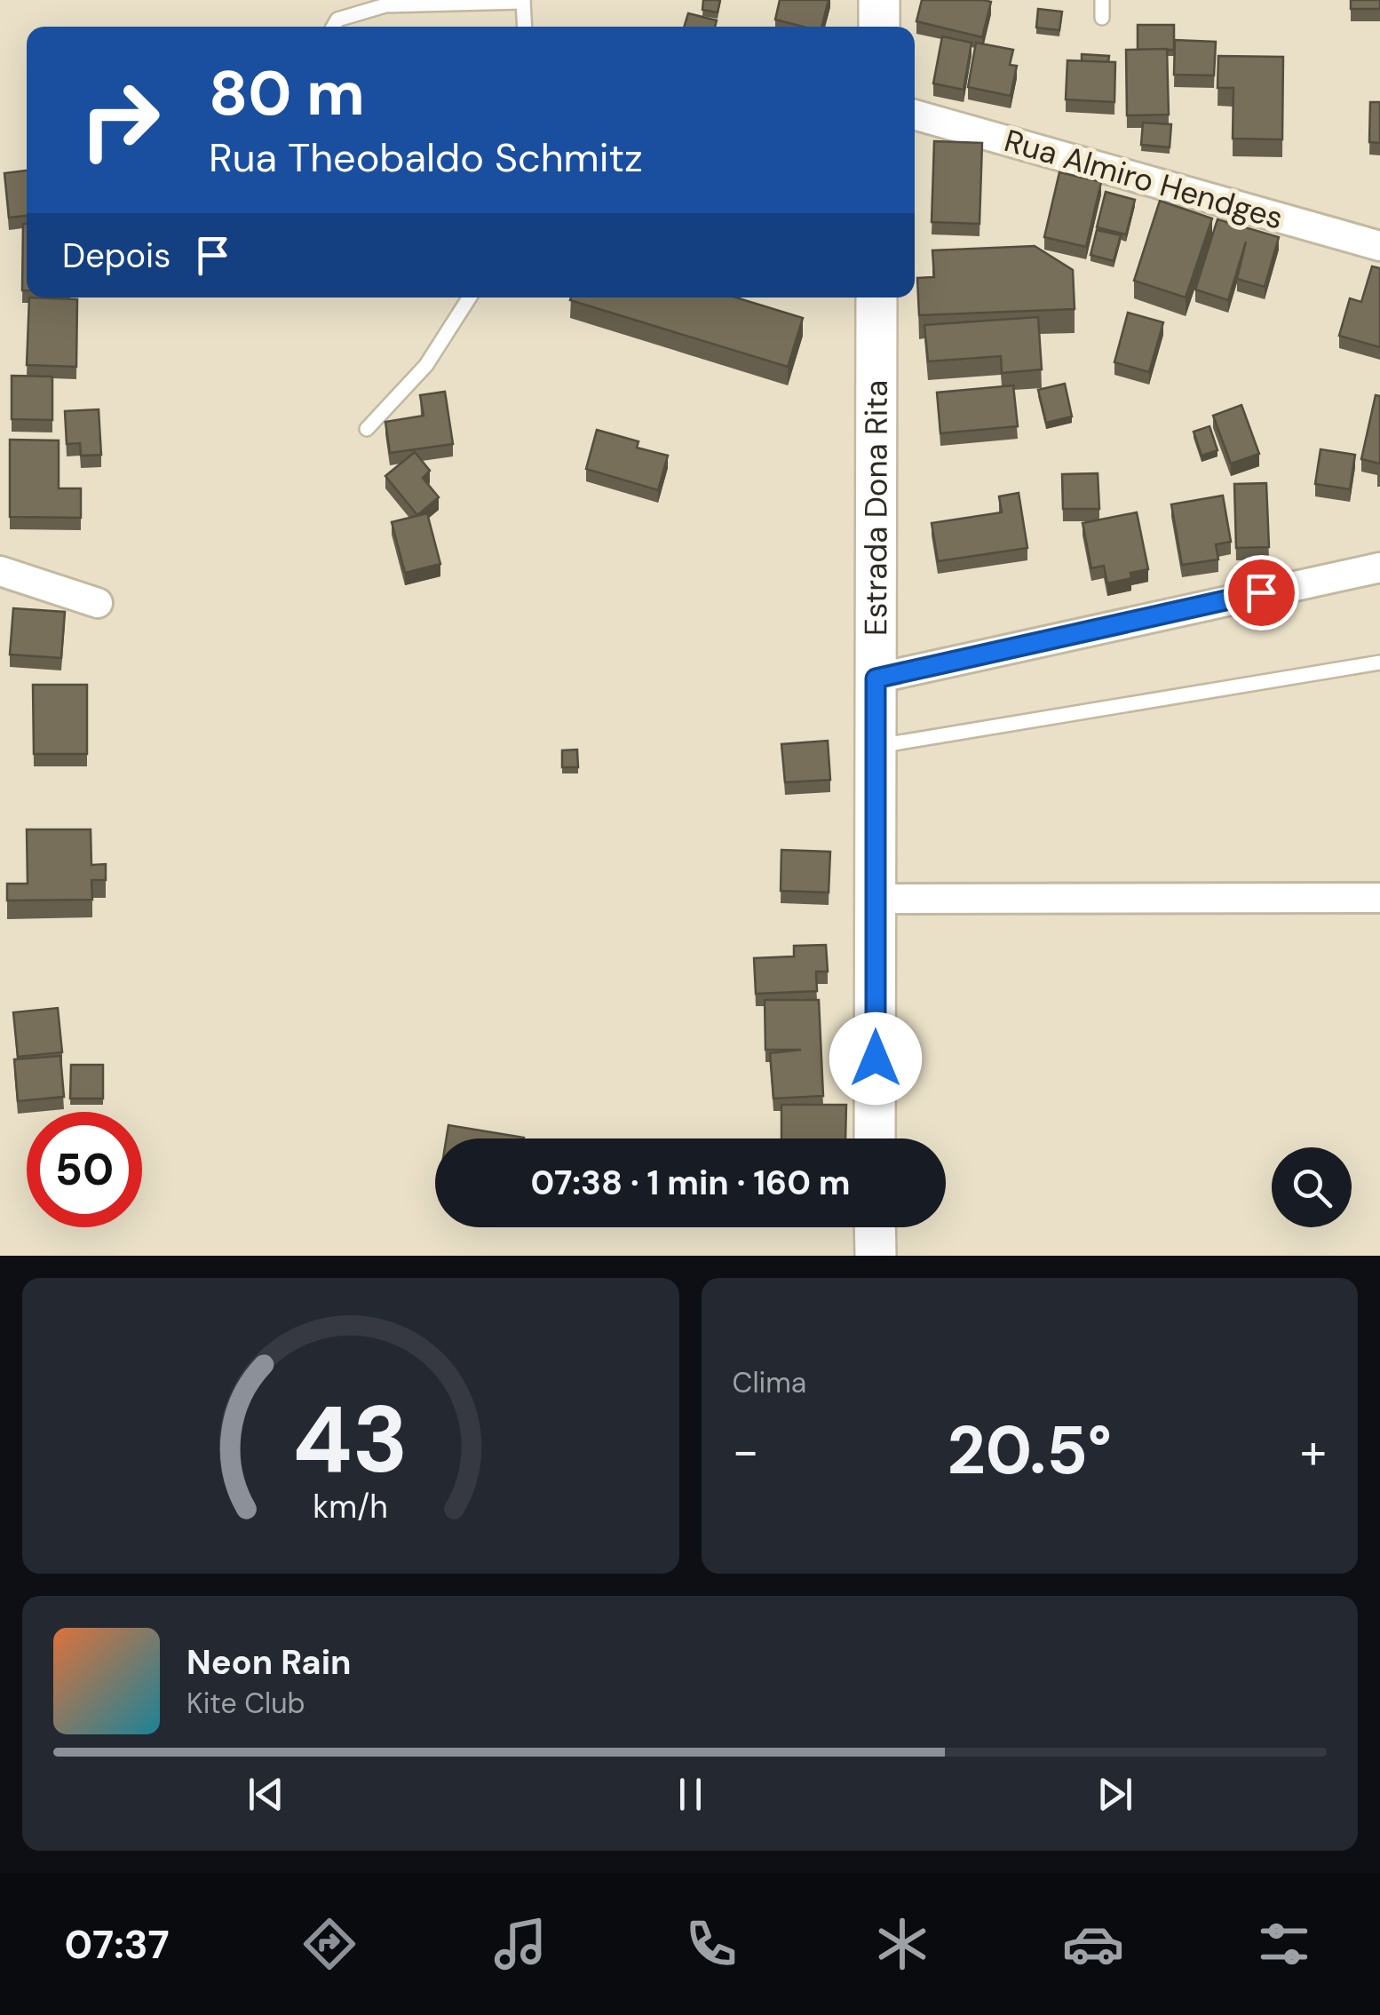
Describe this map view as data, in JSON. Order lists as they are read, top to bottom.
{
  "streets": {
    "main road": ["Estrada Dona Rita"],
    "street": ["Rua Almiro Hendges"]
  },
  "page": {
    "turn": ["80 m", "Rua Theobaldo Schmitz"],
    "then": "Depois",
    "limit": "50",
    "trip": "07:38 · 1 min · 160 m",
    "tile": "Clima",
    "heat": ["−", "20.5°", "+"],
    "song": ["Neon Rain", "Kite Club"],
    "tabs": "07:37",
    "gauge": ["43", "km/h"]
  }
}
